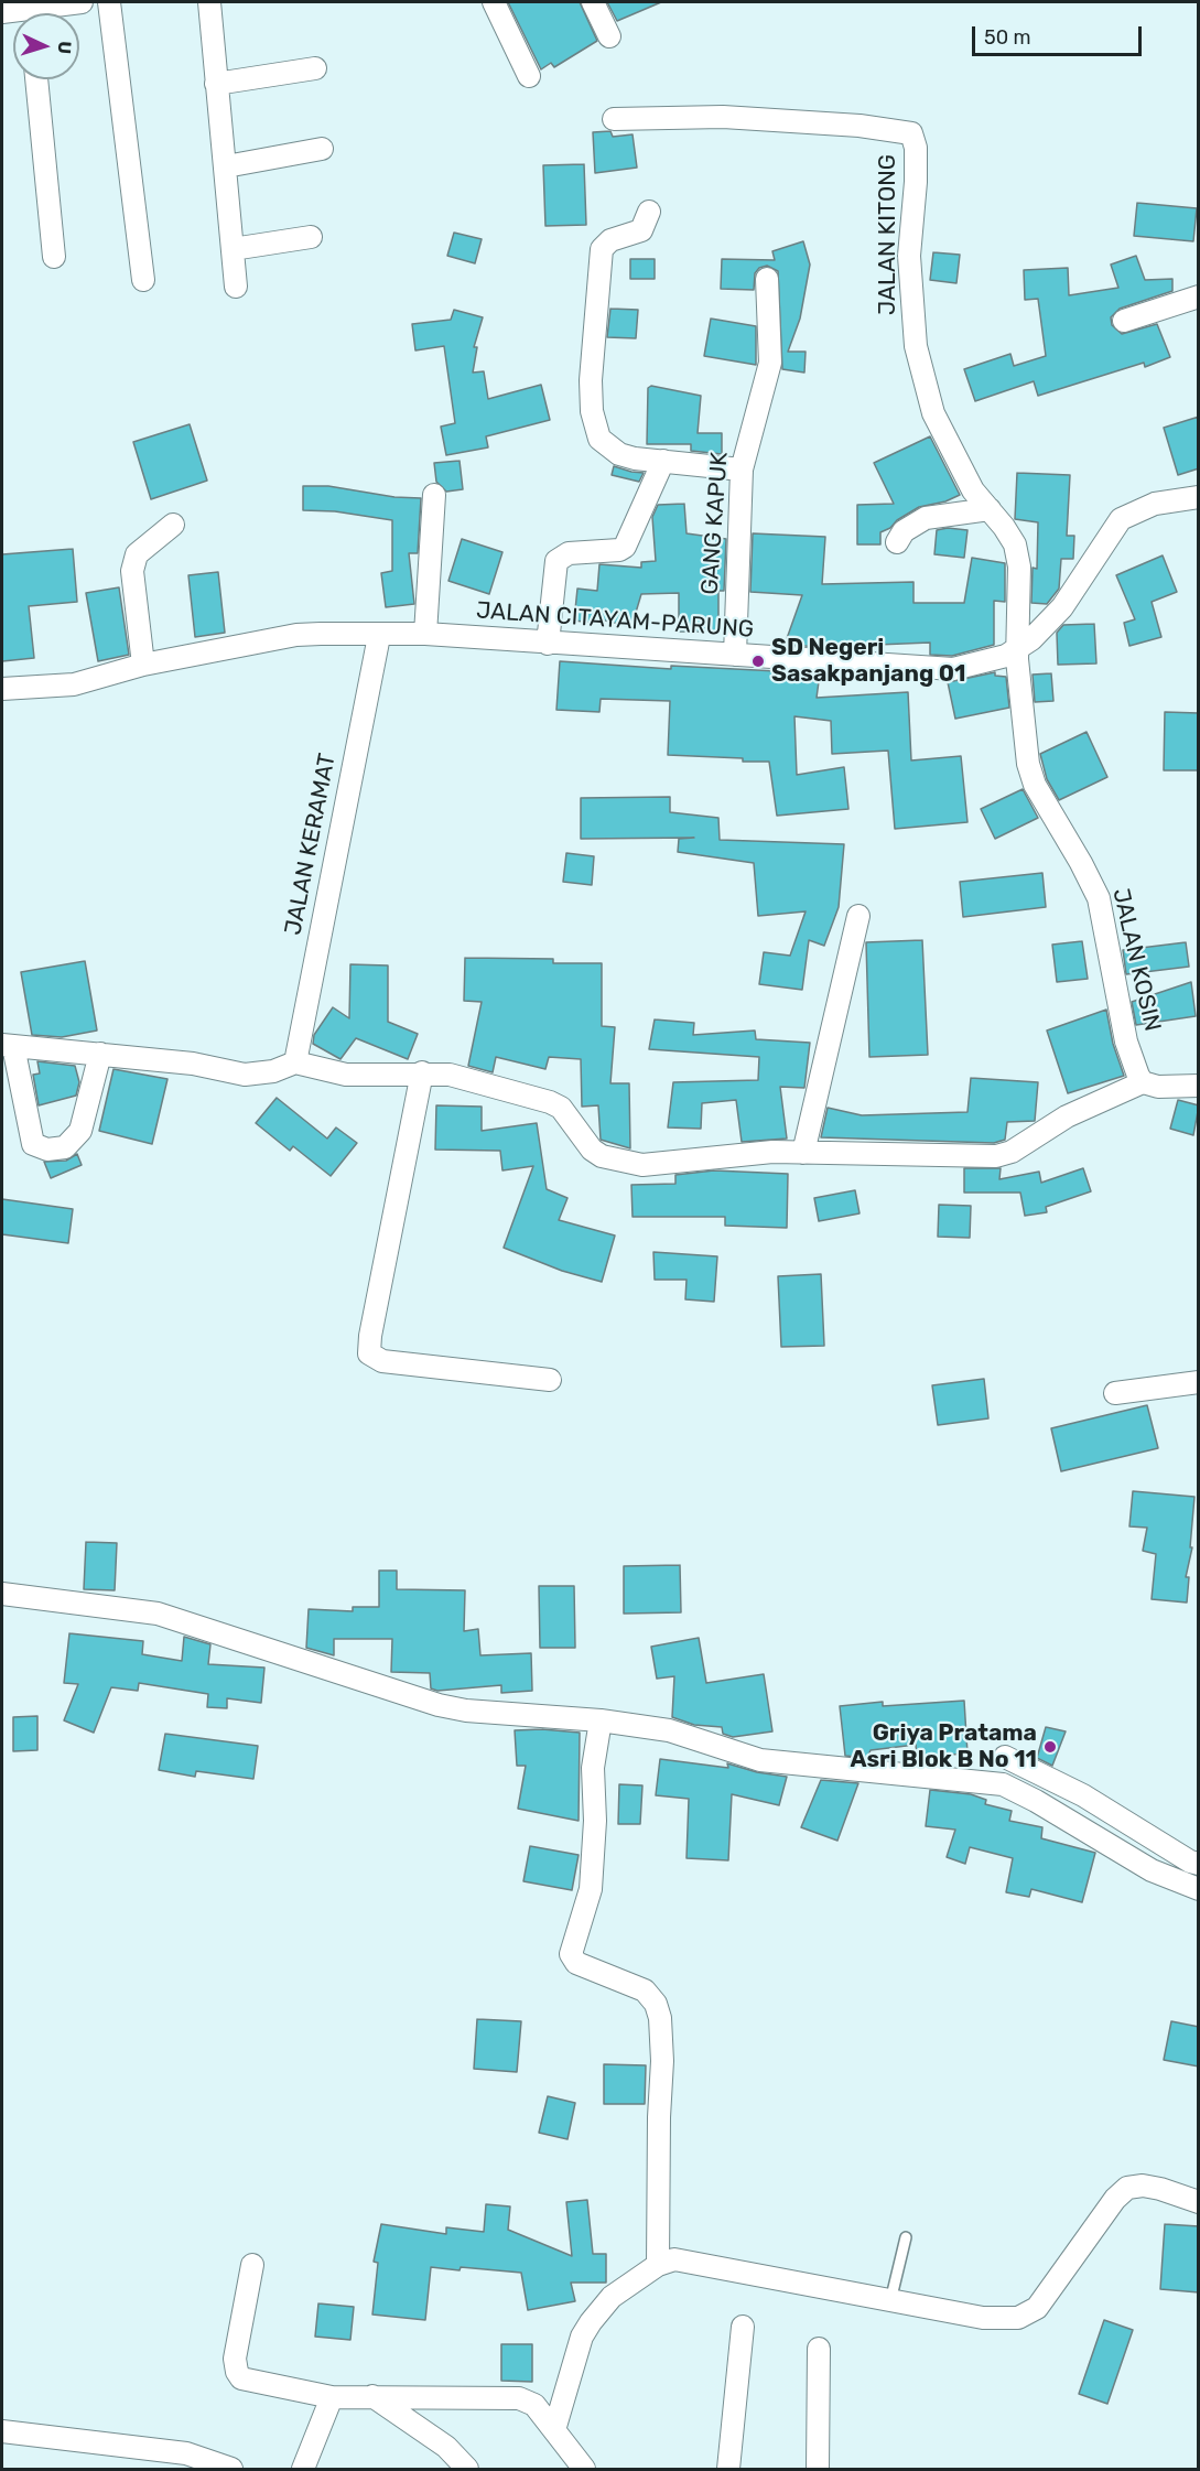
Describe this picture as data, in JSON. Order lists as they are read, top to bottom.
{
  "streets": {
    "street": [
      "JALAN KITONG",
      "GANG KAPUK",
      "JALAN CITAYAM-PARUNG",
      "JALAN KERAMAT",
      "JALAN KOSIN"
    ]
  },
  "crossings": [
    ["JALAN KITONG", "JALAN CITAYAM-PARUNG"],
    ["JALAN KITONG", "JALAN KOSIN"],
    ["GANG KAPUK", "JALAN CITAYAM-PARUNG"],
    ["JALAN CITAYAM-PARUNG", "JALAN KERAMAT"],
    ["JALAN CITAYAM-PARUNG", "JALAN KOSIN"]
  ],
  "places": ["SD Negeri Sasakpanjang 01", "Griya Pratama Asri Blok B No 11"],
  "scale_bar": "50 m",
  "north": "right"
}
